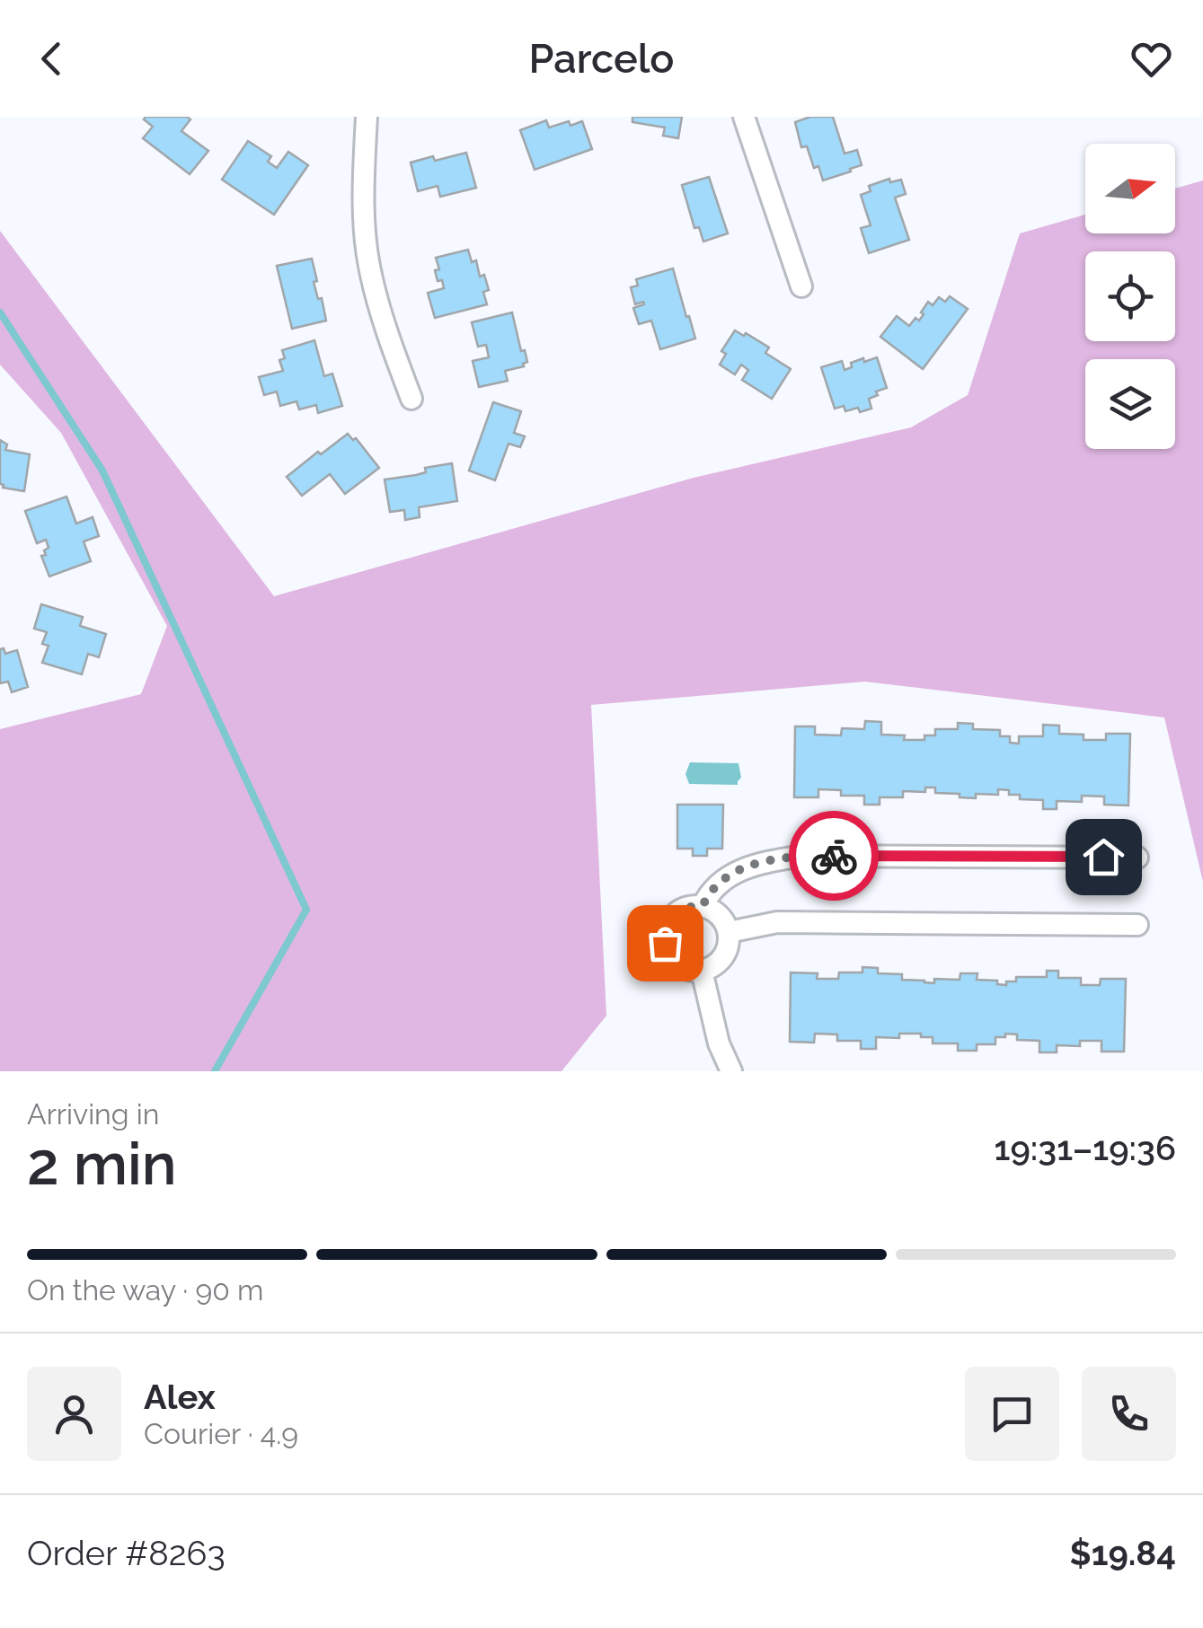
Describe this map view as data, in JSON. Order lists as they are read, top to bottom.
{
  "north": "right",
  "page": {
    "header": "Parcelo",
    "heading": ["2 min", "Arriving in", "19:31–19:36"],
    "panel": [
      "Alex",
      "Courier · 4.9",
      "Order #8263",
      "$19.84"
    ],
    "bar": "On the way · 90 m"
  }
}
